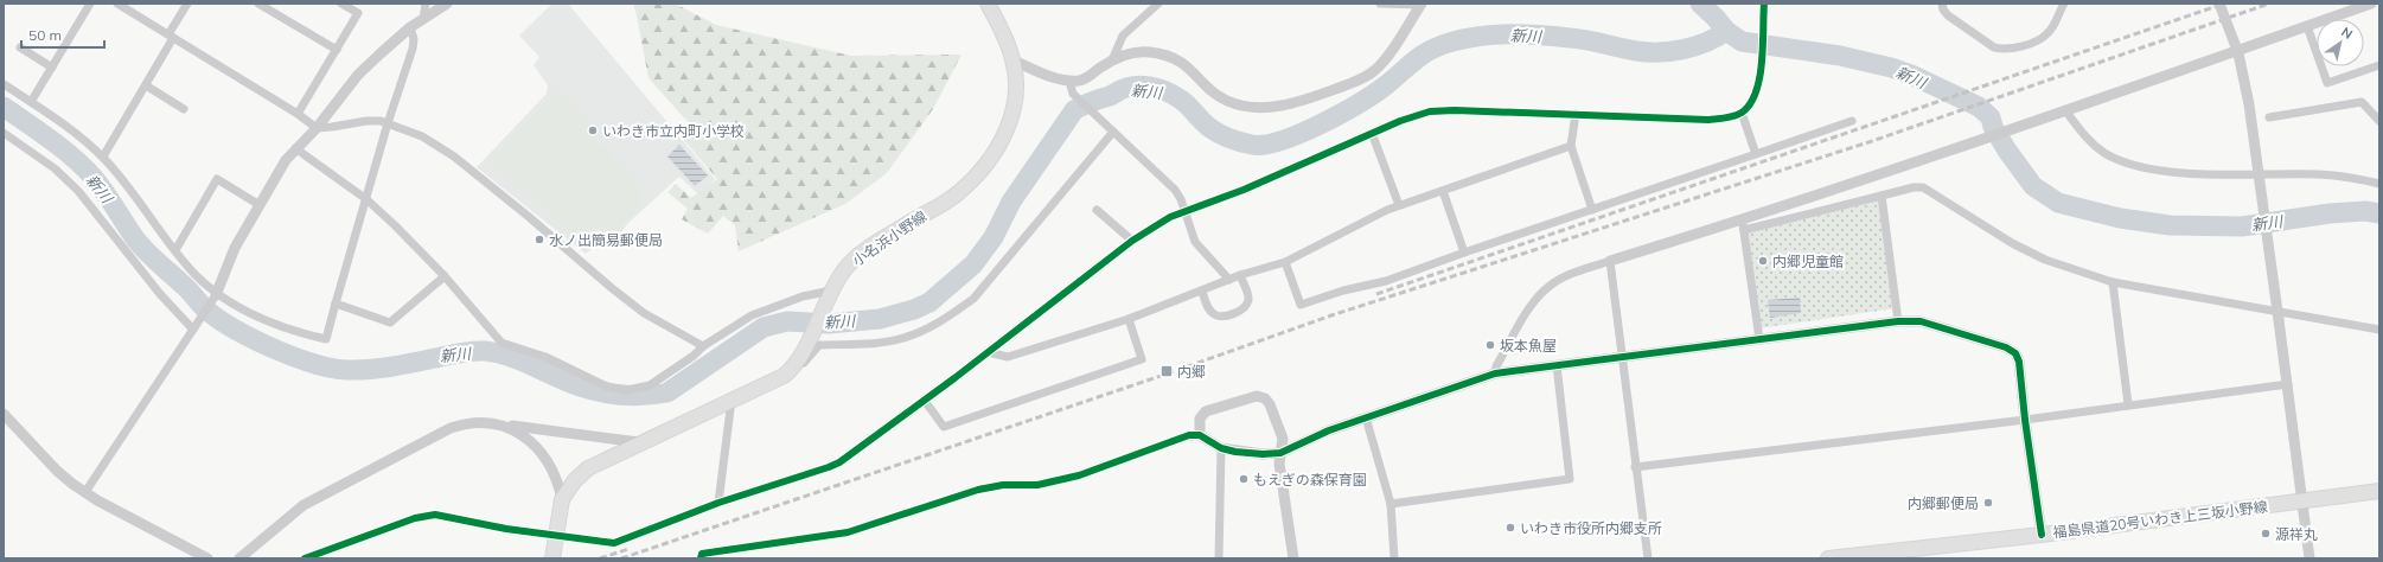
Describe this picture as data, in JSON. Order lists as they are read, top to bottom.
{
  "streets": {
    "main road": ["小名浜小野線", "福島県道20号いわき上三坂小野線"]
  },
  "water": ["新川"],
  "places": {
    "other": [
      "いわき市立内町小学校",
      "水ノ出簡易郵便局",
      "内郷児童館",
      "坂本魚屋",
      "もえぎの森保育園",
      "内郷郵便局",
      "いわき市役所内郷支所",
      "源祥丸"
    ],
    "transit": ["内郷"]
  },
  "scale_bar": "50 m",
  "north": "top right"
}
